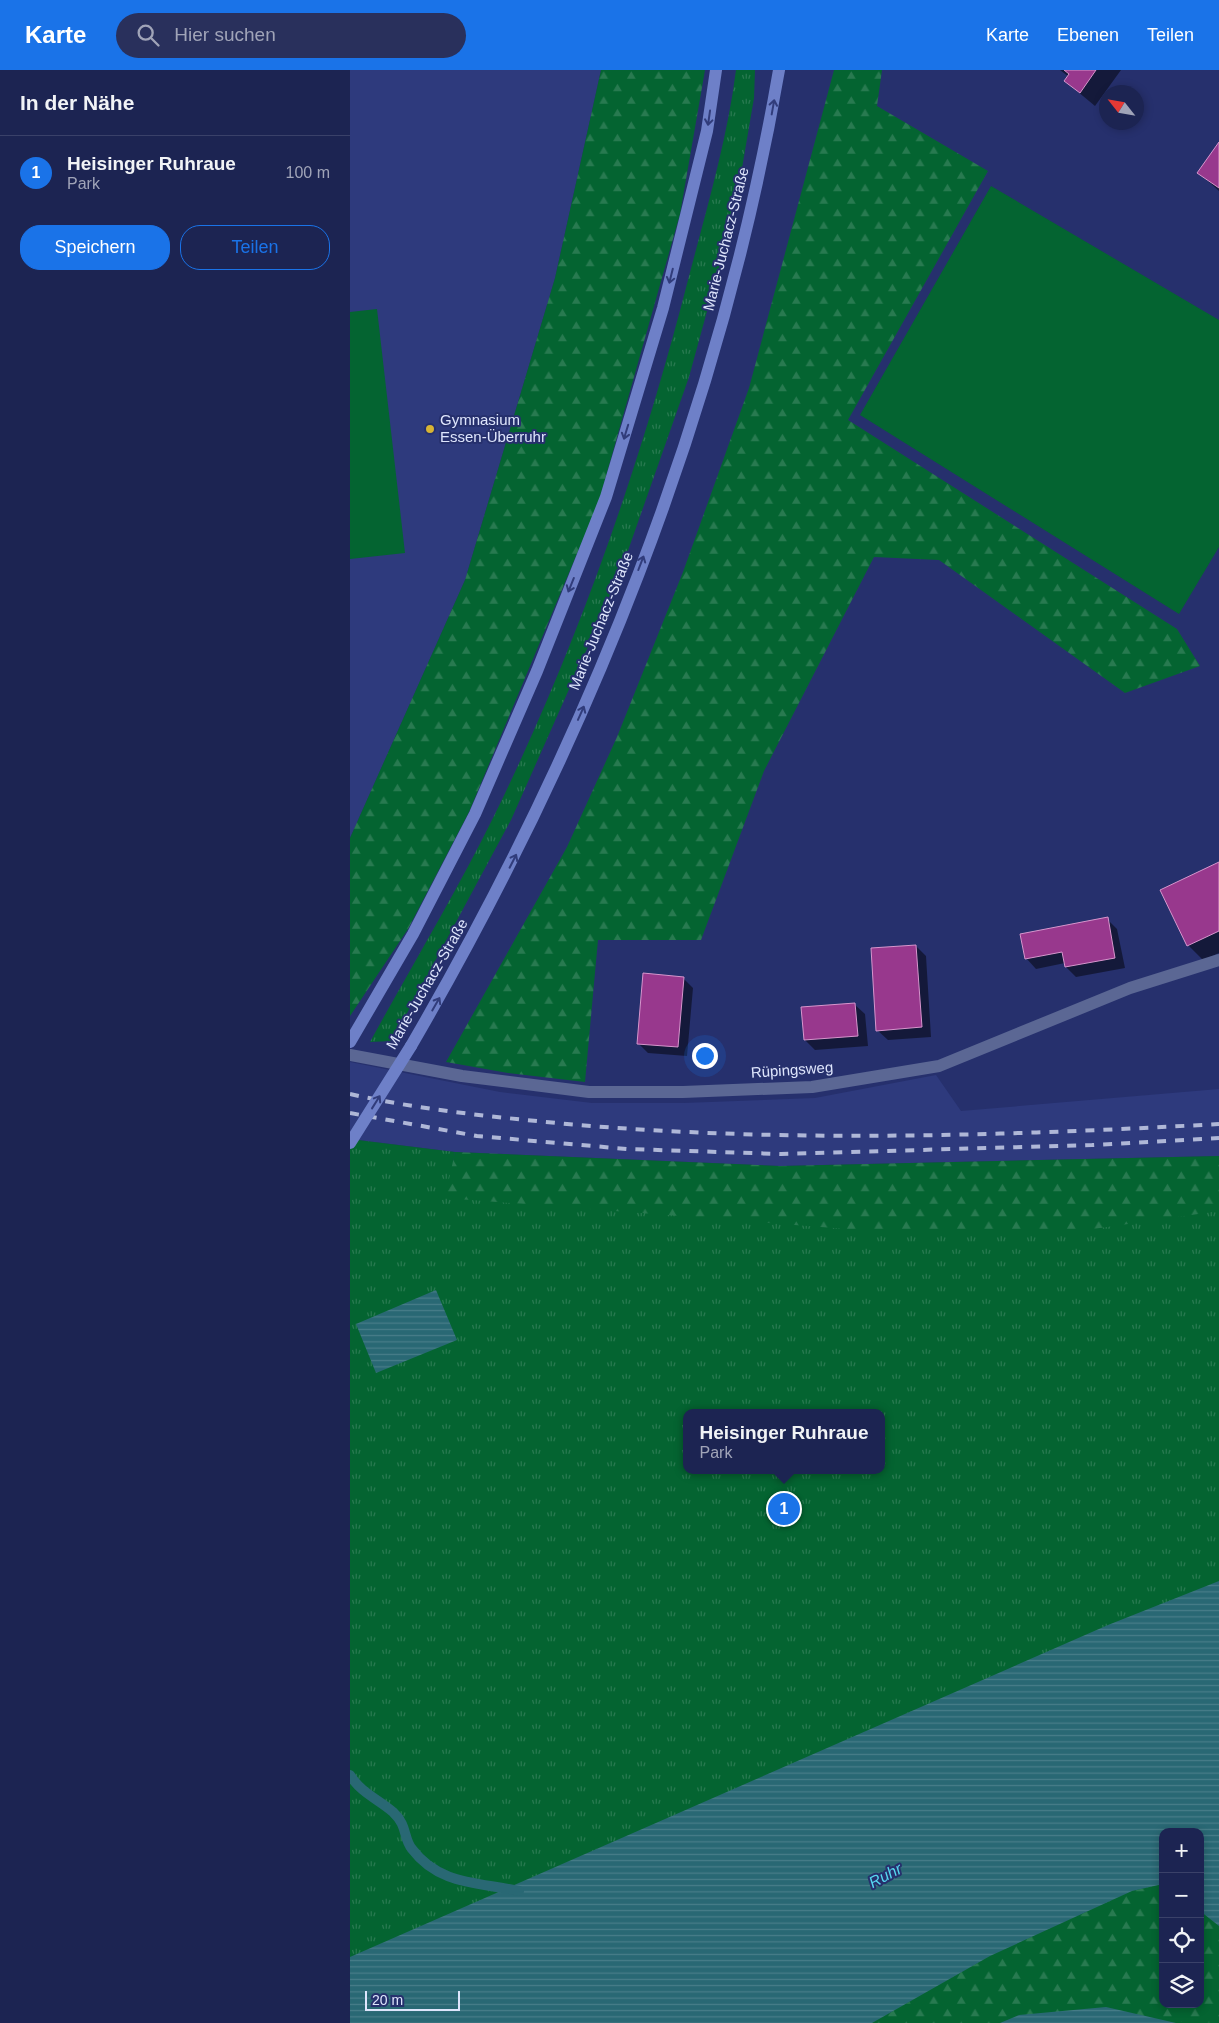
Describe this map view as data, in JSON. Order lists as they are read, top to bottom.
{
  "streets": {
    "main road": ["Marie-Juchacz-Straße"],
    "street": ["Rüpingsweg"]
  },
  "water": ["Ruhr"],
  "places": ["Gymnasium Essen-Überruhr"],
  "scale_bar": "20 m",
  "north": "top left",
  "page": {
    "header": "Karte",
    "search": "Hier suchen",
    "nav": ["Karte", "Ebenen", "Teilen"],
    "heading": "In der Nähe",
    "list": [
      {
        "mark": "1",
        "name": "Heisinger Ruhraue",
        "note": "Park",
        "value": "100 m"
      }
    ],
    "buttons": ["Speichern", "Teilen"],
    "popup": ["Heisinger Ruhraue", "Park"],
    "pins": "1",
    "map_buttons": ["+", "−"],
    "scale": "20 m"
  }
}
